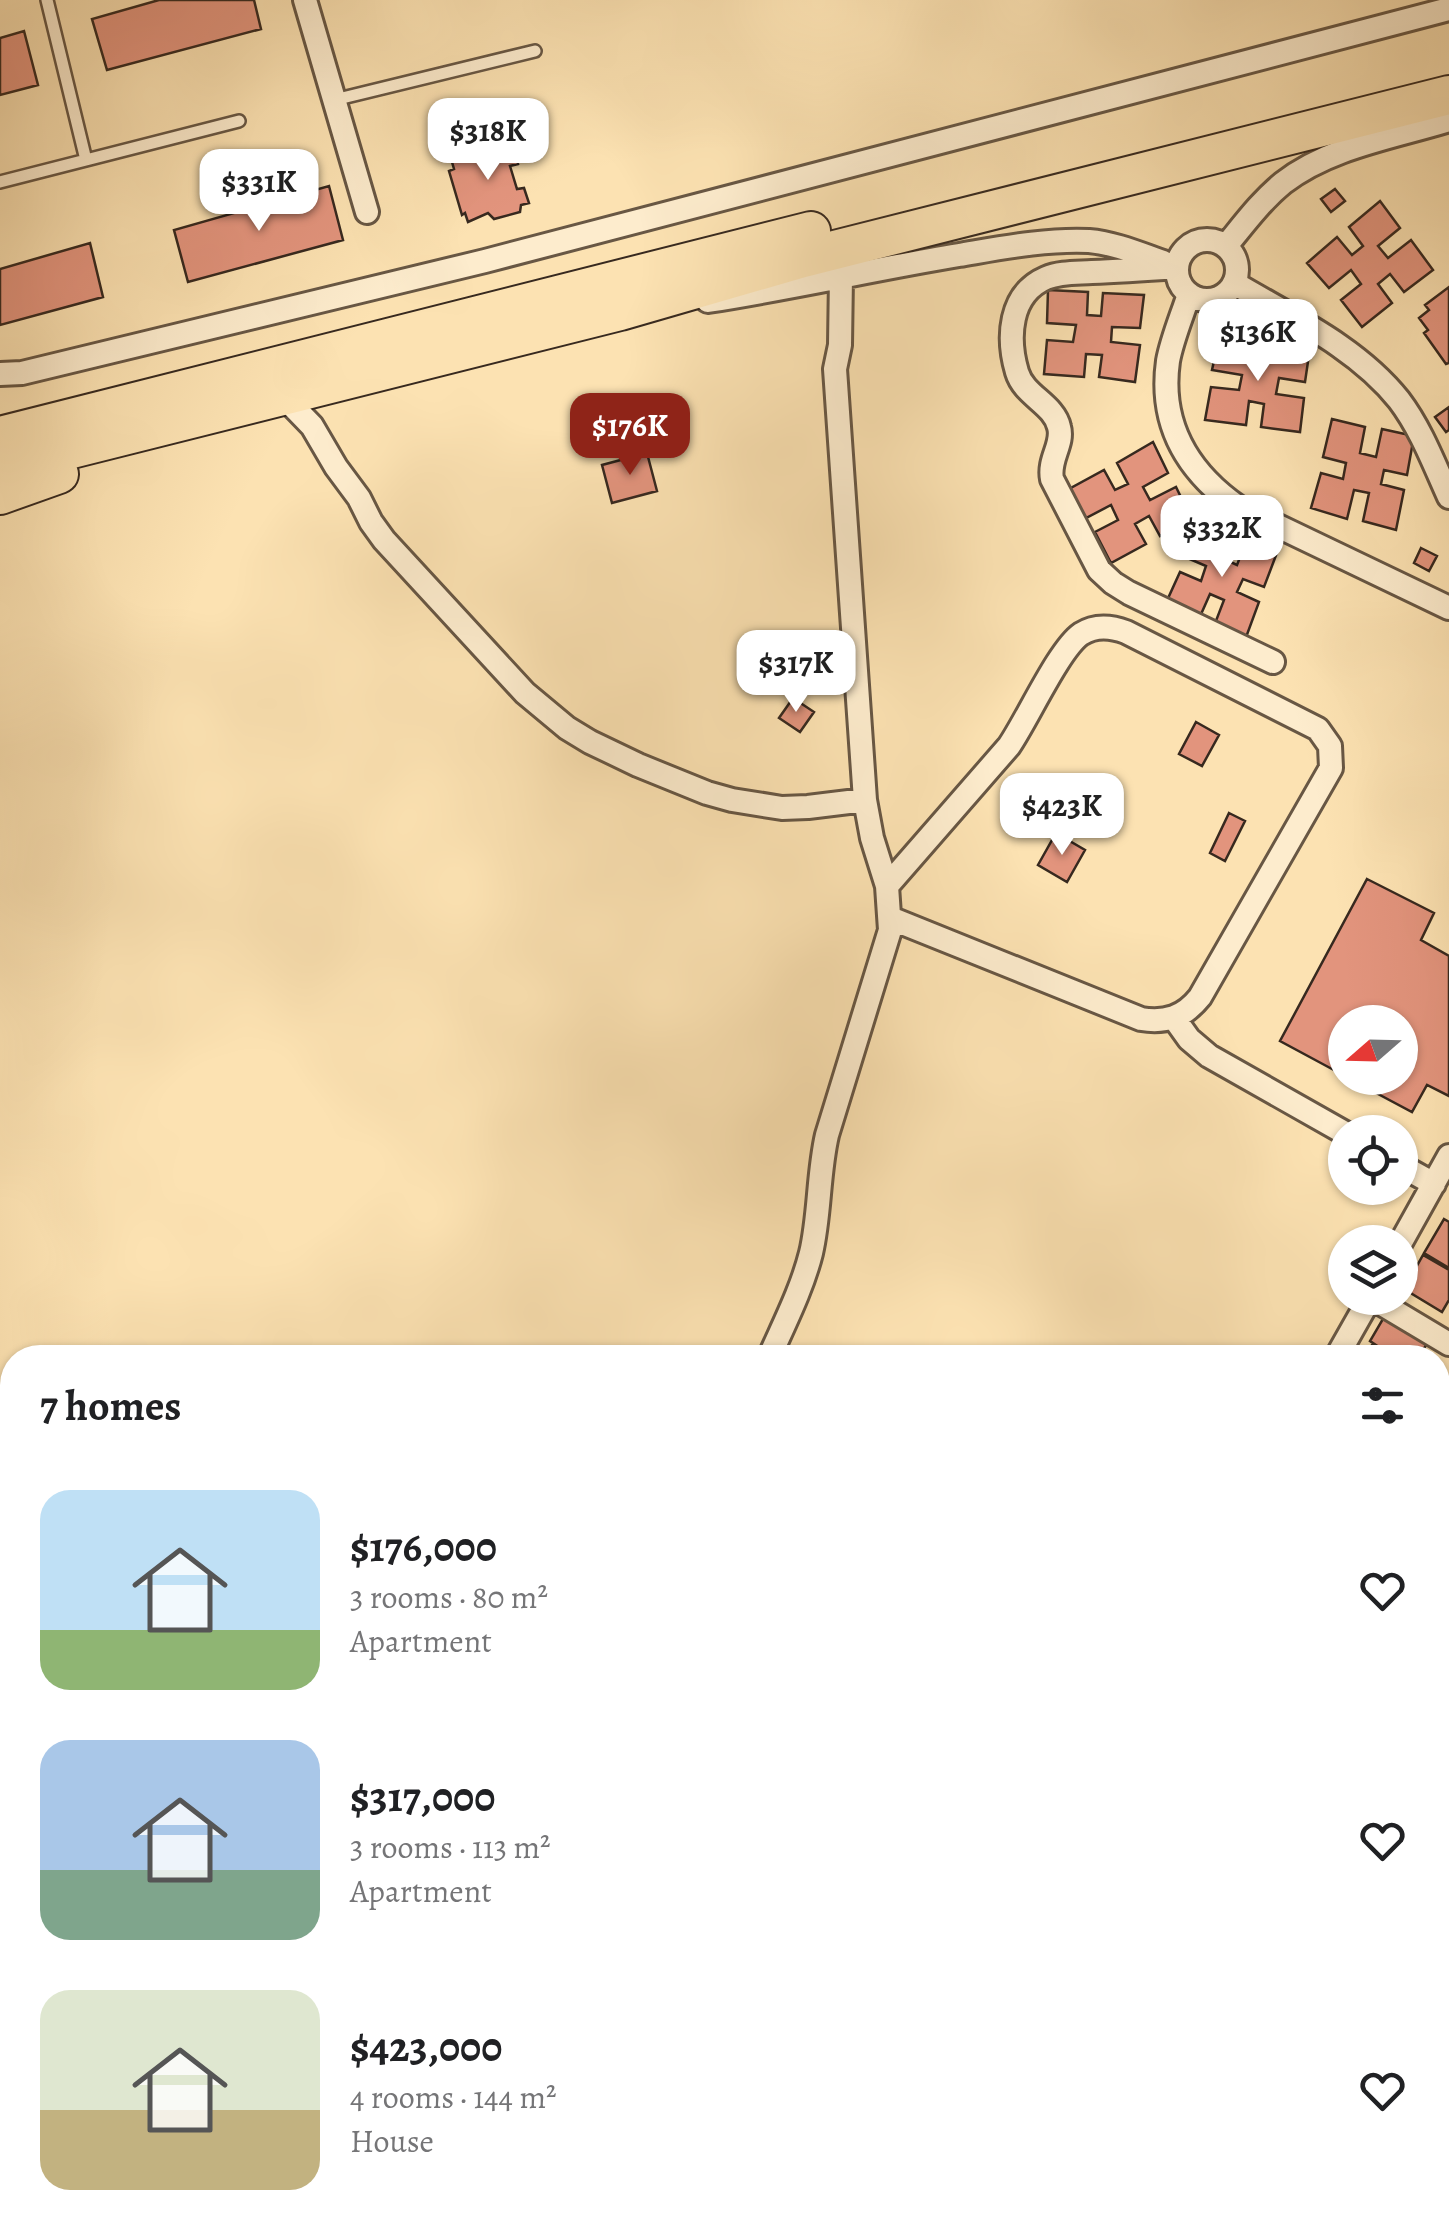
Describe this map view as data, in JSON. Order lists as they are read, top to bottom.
{
  "north": "left",
  "page": {
    "price": [
      "$318K",
      "$331K",
      "$136K",
      "$176K",
      "$332K",
      "$317K",
      "$423K"
    ],
    "heading": "7 homes",
    "list": [
      {
        "name": "$176,000",
        "note": "3 rooms · 80 m² · Apartment"
      },
      {
        "name": "$317,000",
        "note": "3 rooms · 113 m² · Apartment"
      },
      {
        "name": "$423,000",
        "note": "4 rooms · 144 m² · House"
      }
    ]
  }
}
